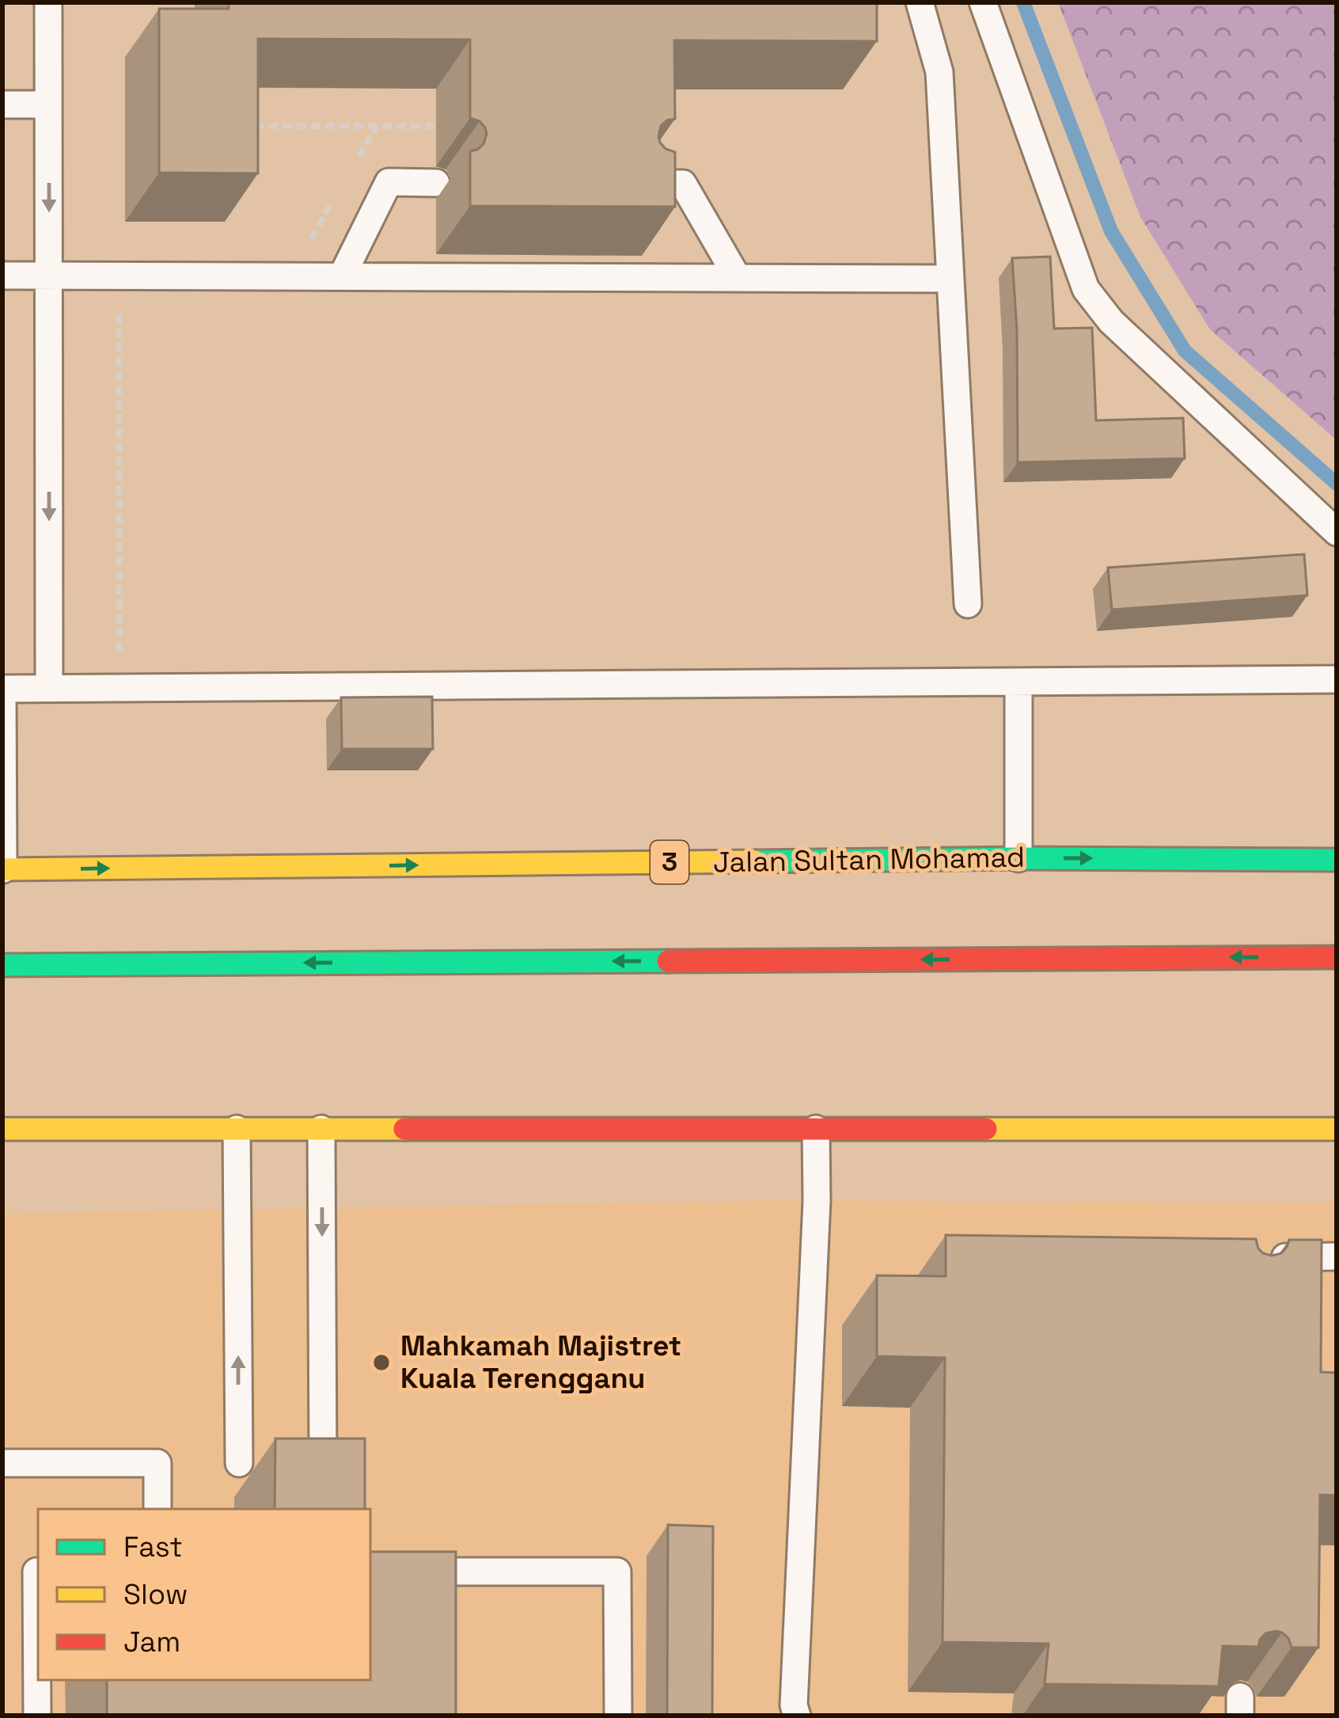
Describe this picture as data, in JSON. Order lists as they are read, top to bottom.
{
  "streets": {
    "main road": ["Jalan Sultan Mohamad", "3"]
  },
  "places": ["Mahkamah Majistret Kuala Terengganu"],
  "legend": ["Fast", "Slow", "Jam"]
}
